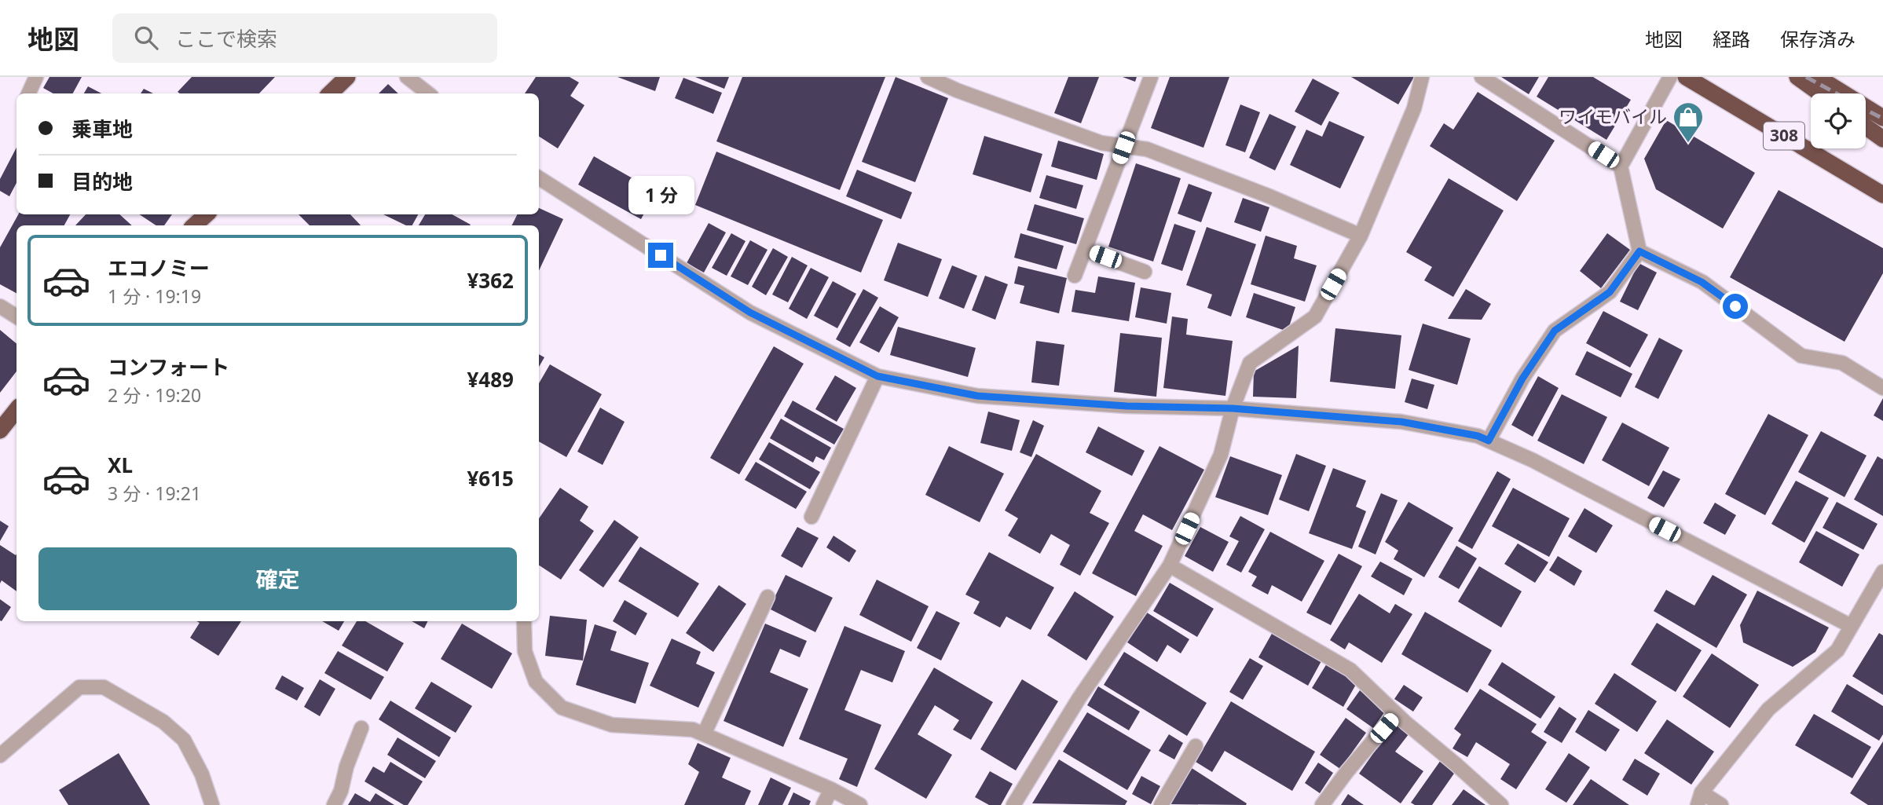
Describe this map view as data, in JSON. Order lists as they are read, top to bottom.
{
  "streets": {
    "highway": ["308"]
  },
  "places": {
    "shop": ["ワイモバイル"]
  },
  "page": {
    "header": "地図",
    "search": "ここで検索",
    "nav": ["地図", "経路", "保存済み"],
    "banner": ["乗車地", "目的地"],
    "bubble": "1 分",
    "list": [
      {
        "name": "エコノミー",
        "note": "1 分 · 19:19",
        "value": "¥362"
      },
      {
        "name": "コンフォート",
        "note": "2 分 · 19:20",
        "value": "¥489"
      },
      {
        "name": "XL",
        "note": "3 分 · 19:21",
        "value": "¥615"
      }
    ],
    "buttons": "確定"
  }
}
